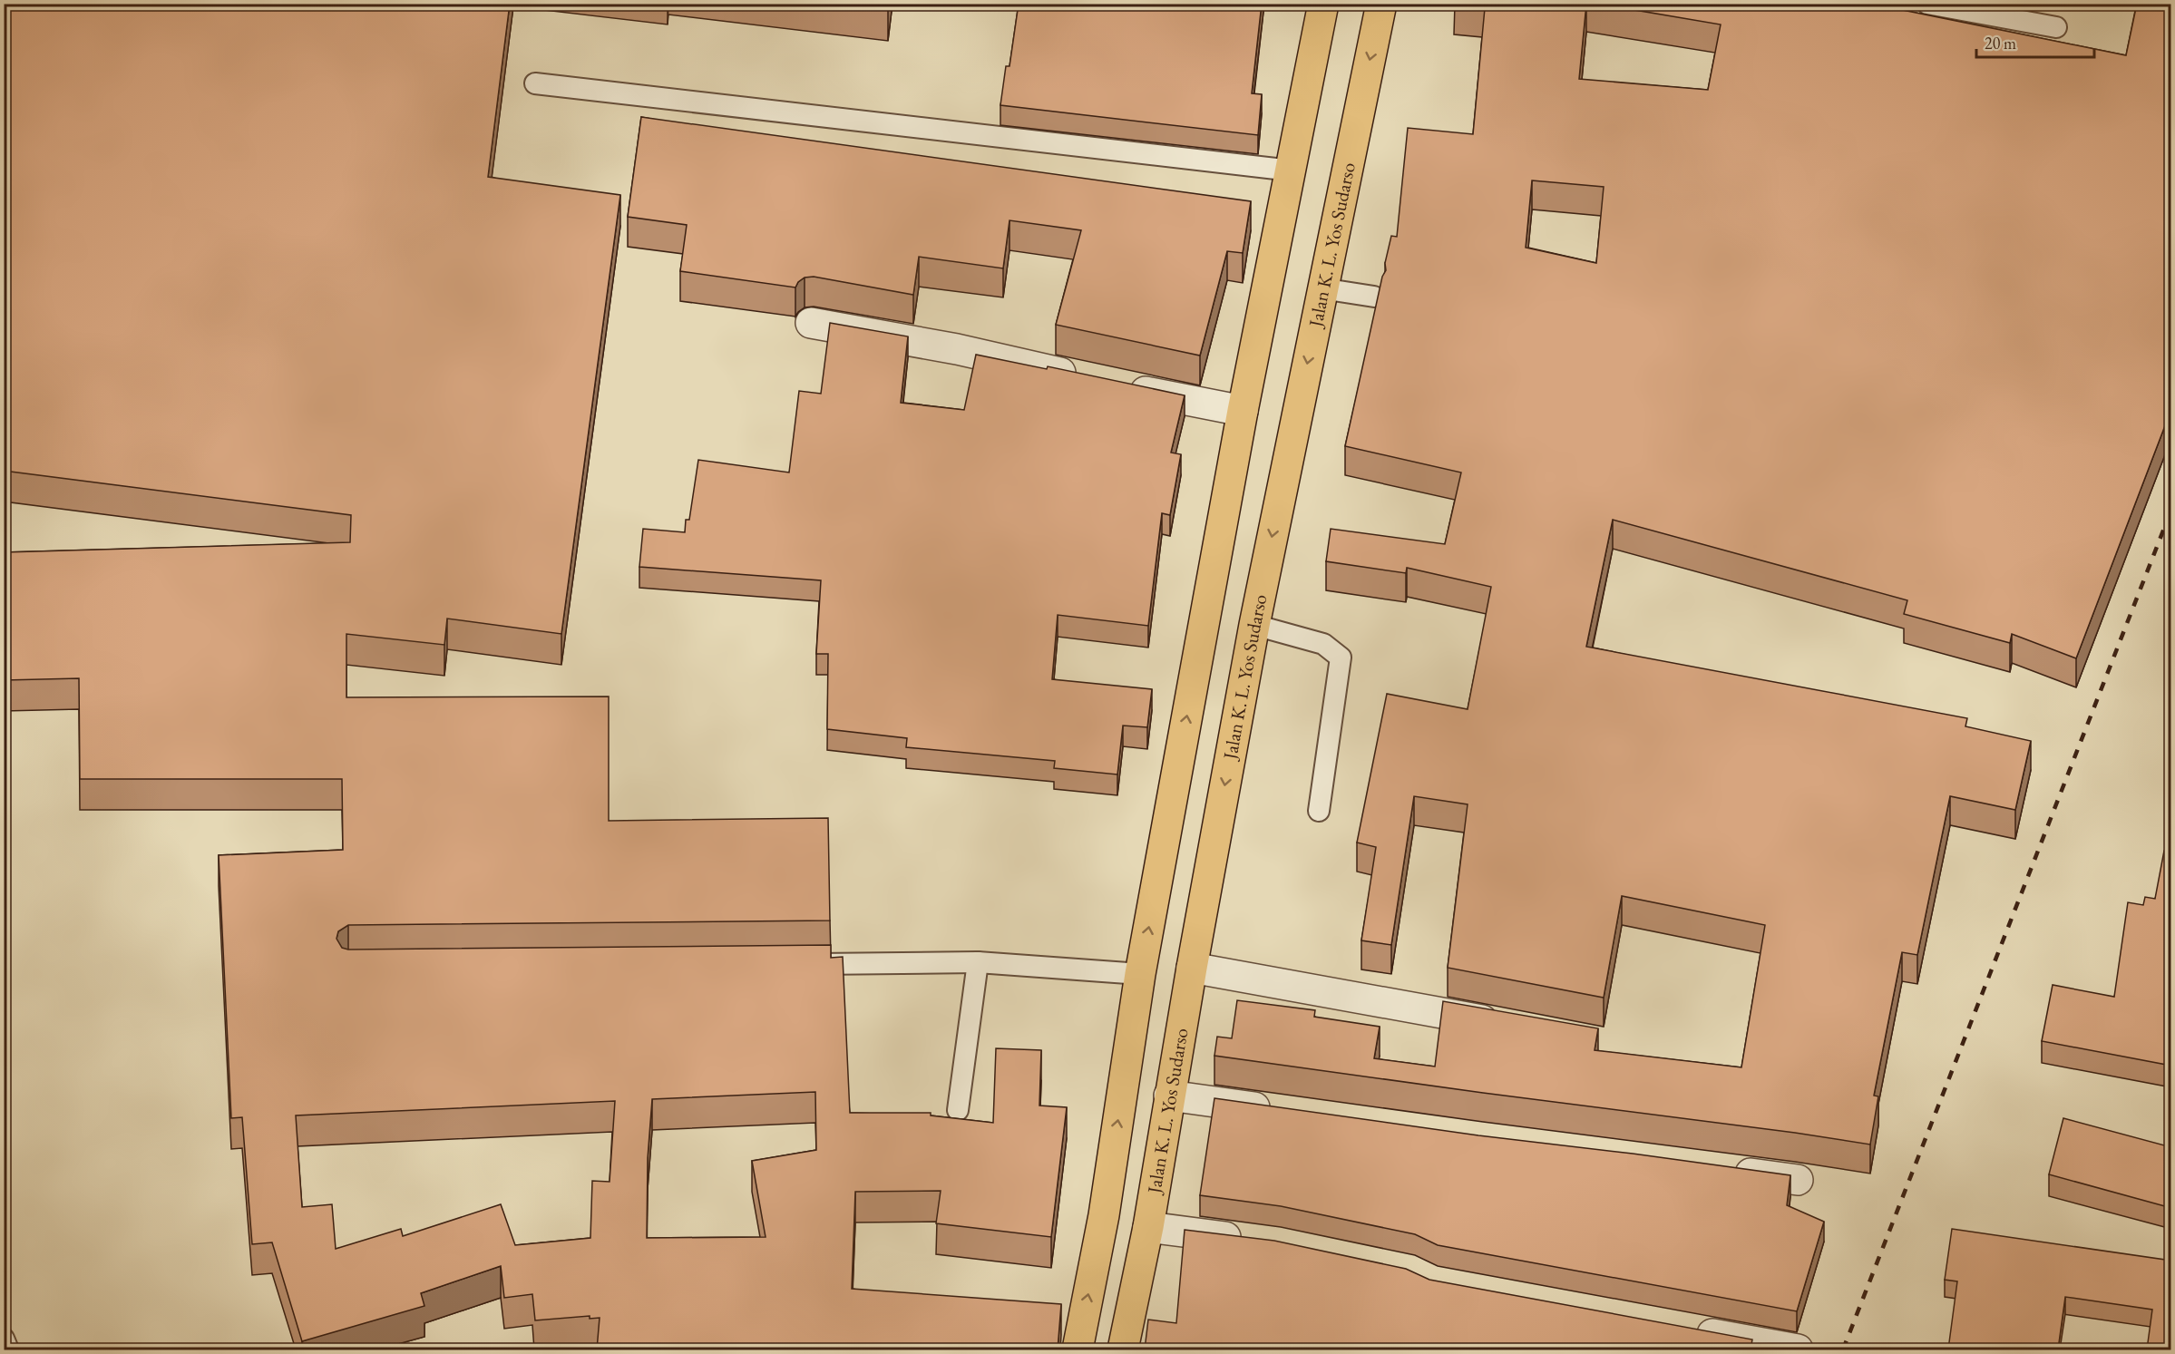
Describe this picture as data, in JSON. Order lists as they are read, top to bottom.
{
  "streets": {
    "highway": ["Jalan K. L. Yos Sudarso"]
  },
  "scale_bar": "20 m"
}
